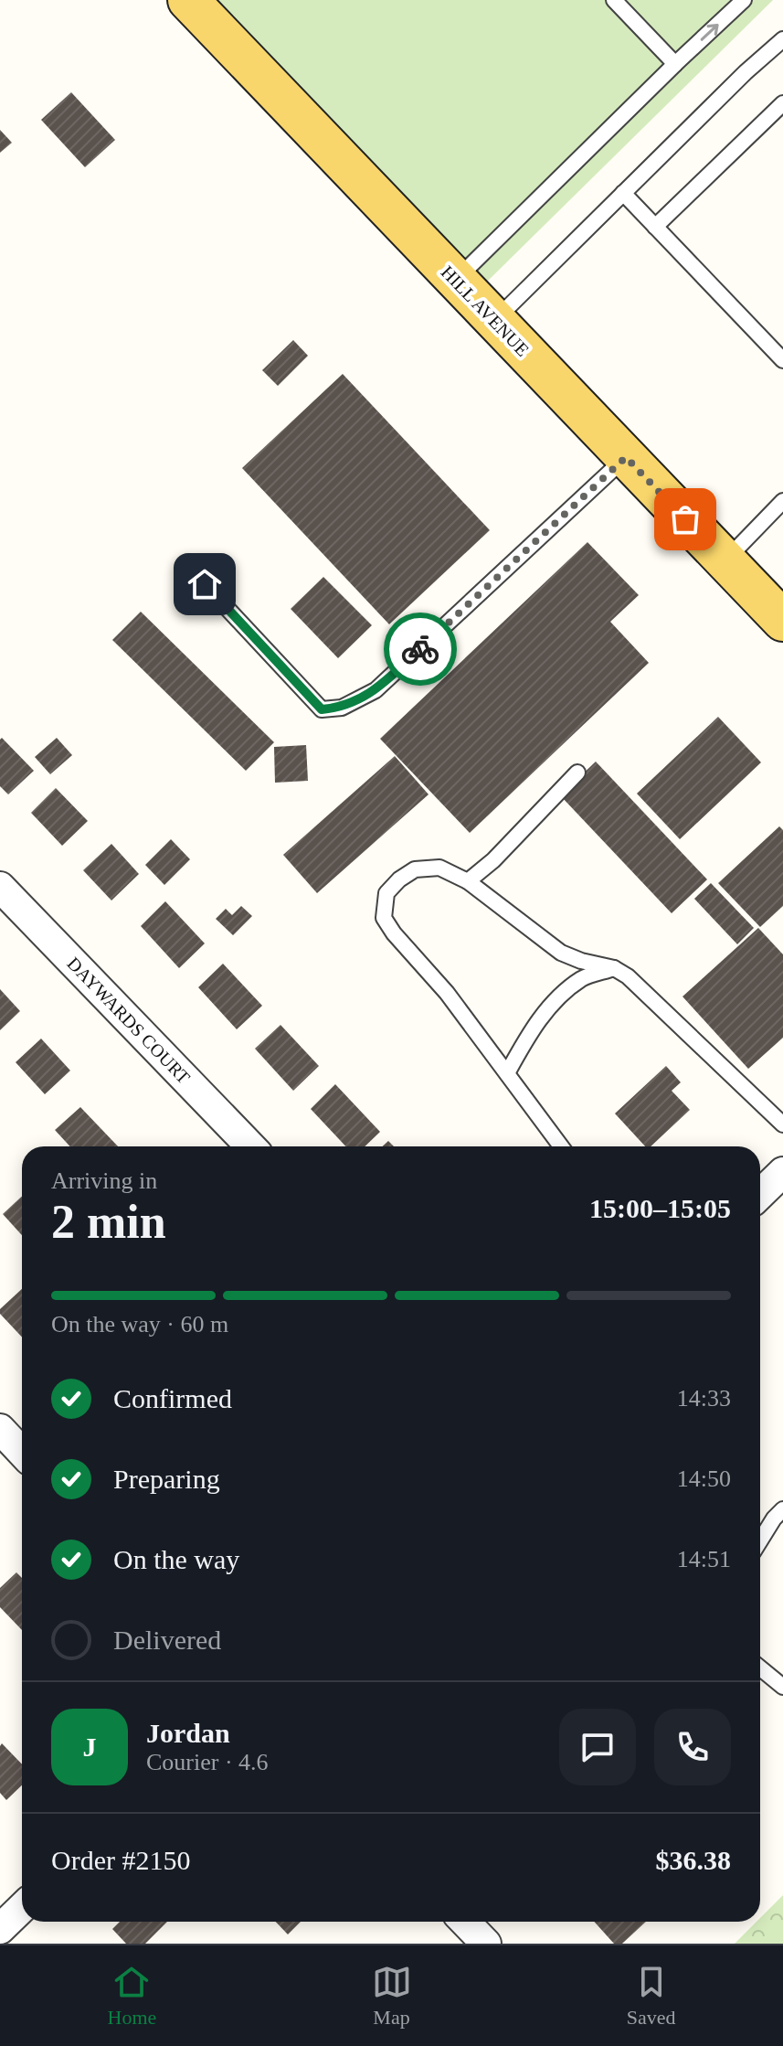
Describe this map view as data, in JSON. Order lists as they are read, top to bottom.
{
  "streets": {
    "main road": ["HILL AVENUE"],
    "street": ["DAYWARDS COURT"]
  },
  "page": {
    "heading": ["2 min", "Arriving in", "15:00–15:05"],
    "panel": [
      "Jordan",
      "Courier · 4.6",
      "Order #2150",
      "$36.38"
    ],
    "bar": "On the way · 60 m",
    "list": [
      ["Confirmed", "14:33"],
      ["Preparing", "14:50"],
      ["On the way", "14:51"],
      "Delivered"
    ],
    "round": "J",
    "tabs": ["Home", "Map", "Saved"]
  }
}
